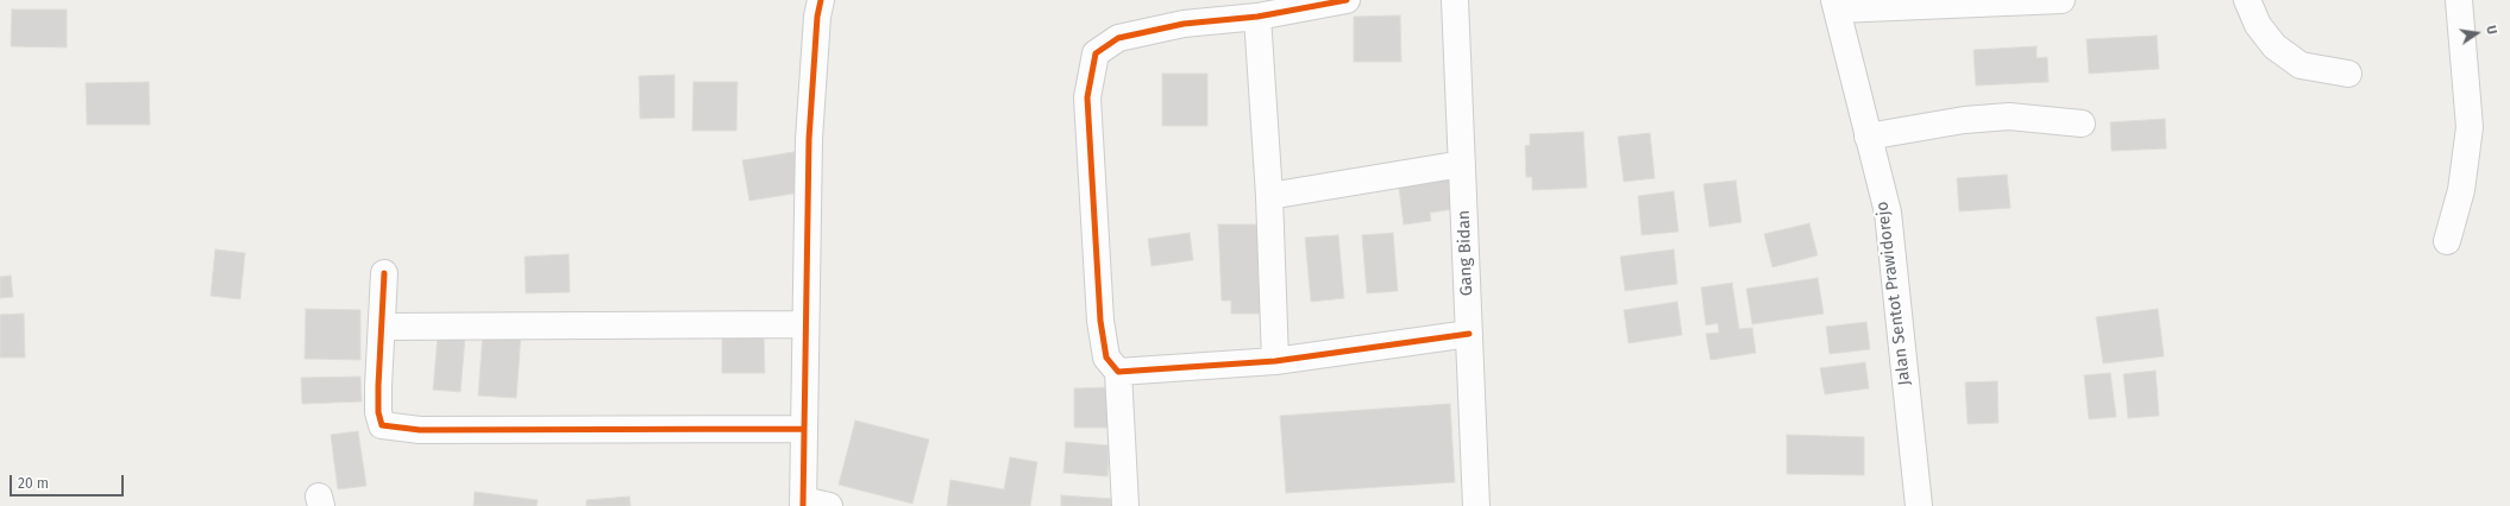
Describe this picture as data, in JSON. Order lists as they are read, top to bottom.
{
  "streets": {
    "street": ["Gang Bidan", "Jalan Sentot Prawidorejo"]
  },
  "scale_bar": "20 m",
  "north": "right"
}
